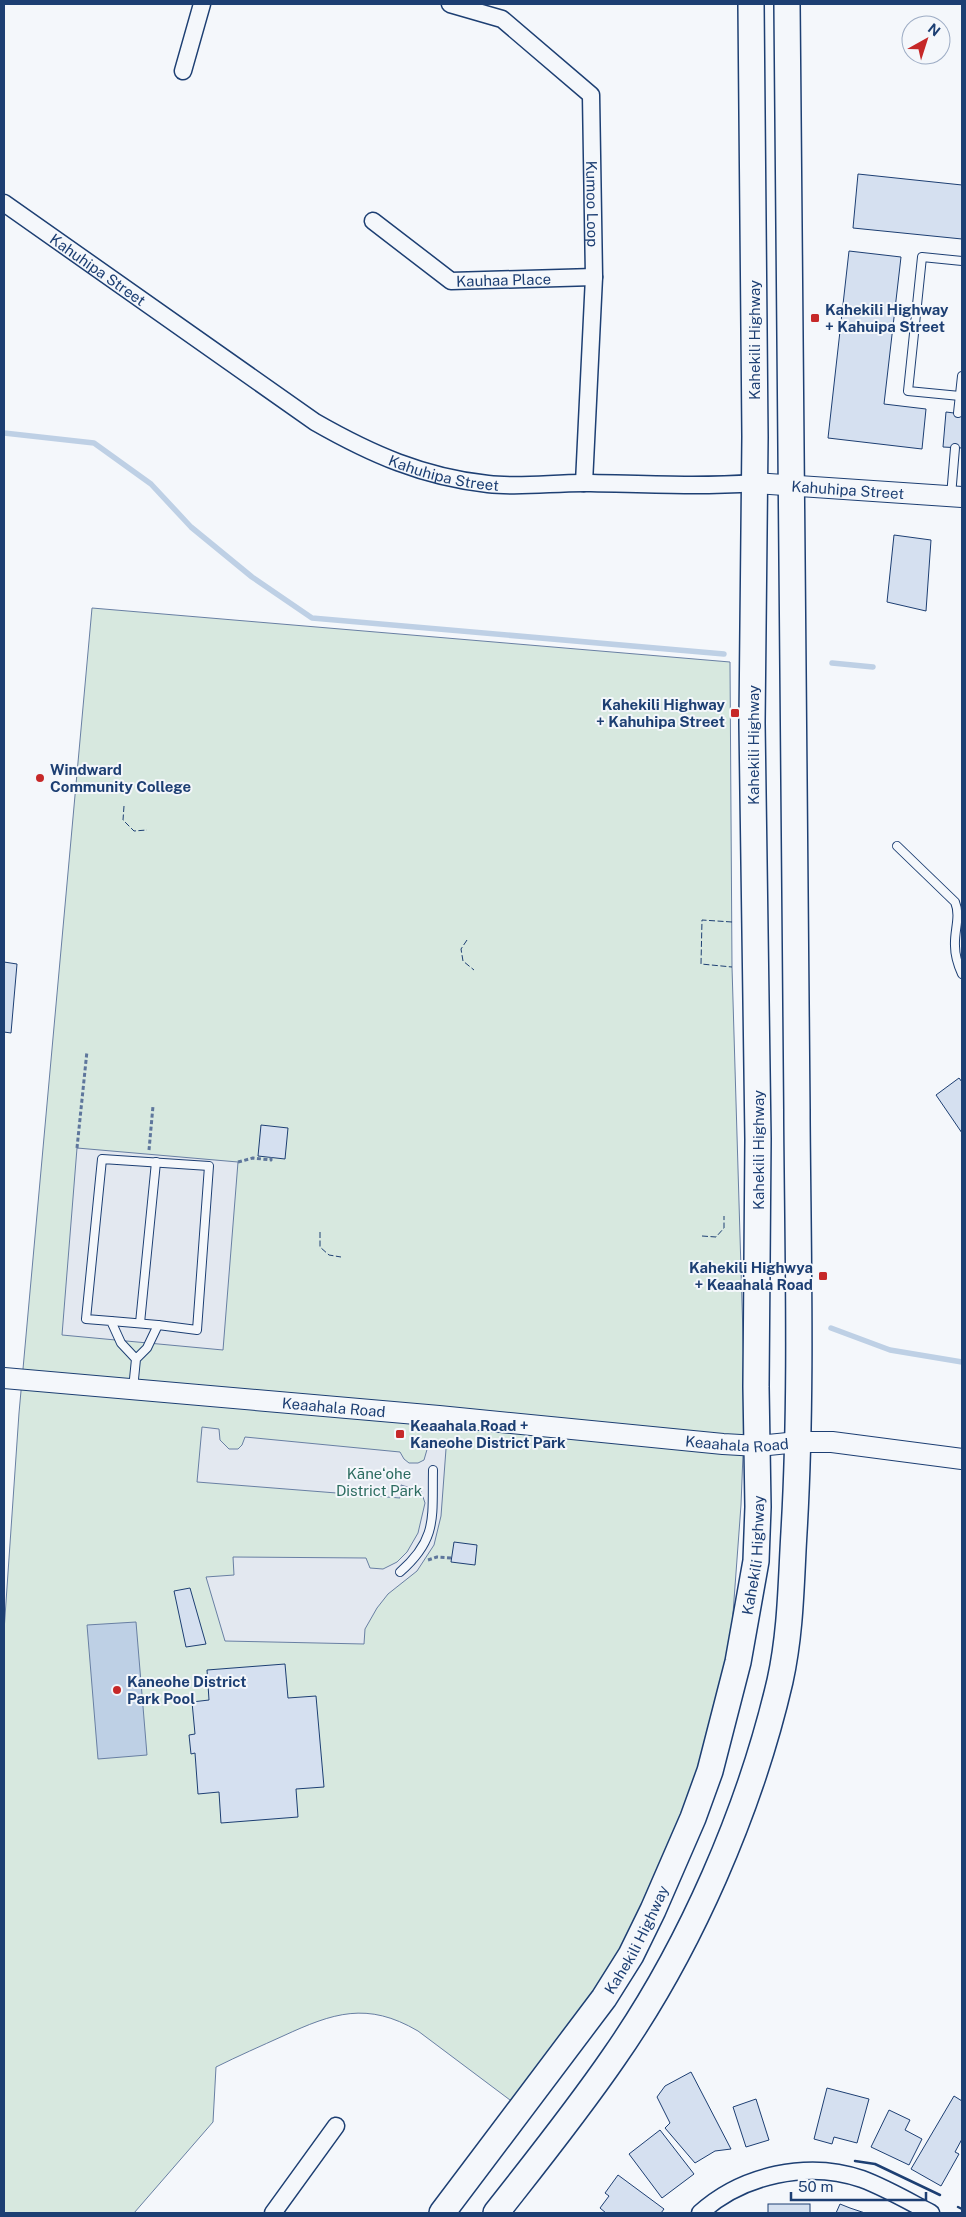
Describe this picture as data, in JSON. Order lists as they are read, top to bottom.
{
  "streets": {
    "main road": ["Kahekili Highway"],
    "street": [
      "Kumoo Loop",
      "Kahuhipa Street",
      "Kauhaa Place",
      "Keaahala Road"
    ]
  },
  "crossings": [
    ["Kumoo Loop", "Kahuhipa Street"],
    ["Kumoo Loop", "Kauhaa Place"],
    ["Kahuhipa Street", "Kahekili Highway"],
    ["Kahekili Highway", "Keaahala Road"]
  ],
  "parks": ["Kāneʻohe District Park"],
  "places": {
    "transit": [
      "Kahekili Highway + Kahuipa Street",
      "Kahekili Highway + Kahuhipa Street",
      "Kahekili Highwya + Keaahala Road",
      "Keaahala Road + Kaneohe District Park"
    ],
    "other": ["Windward Community College", "Kaneohe District Park Pool"]
  },
  "scale_bar": "50 m",
  "north": "top right"
}
